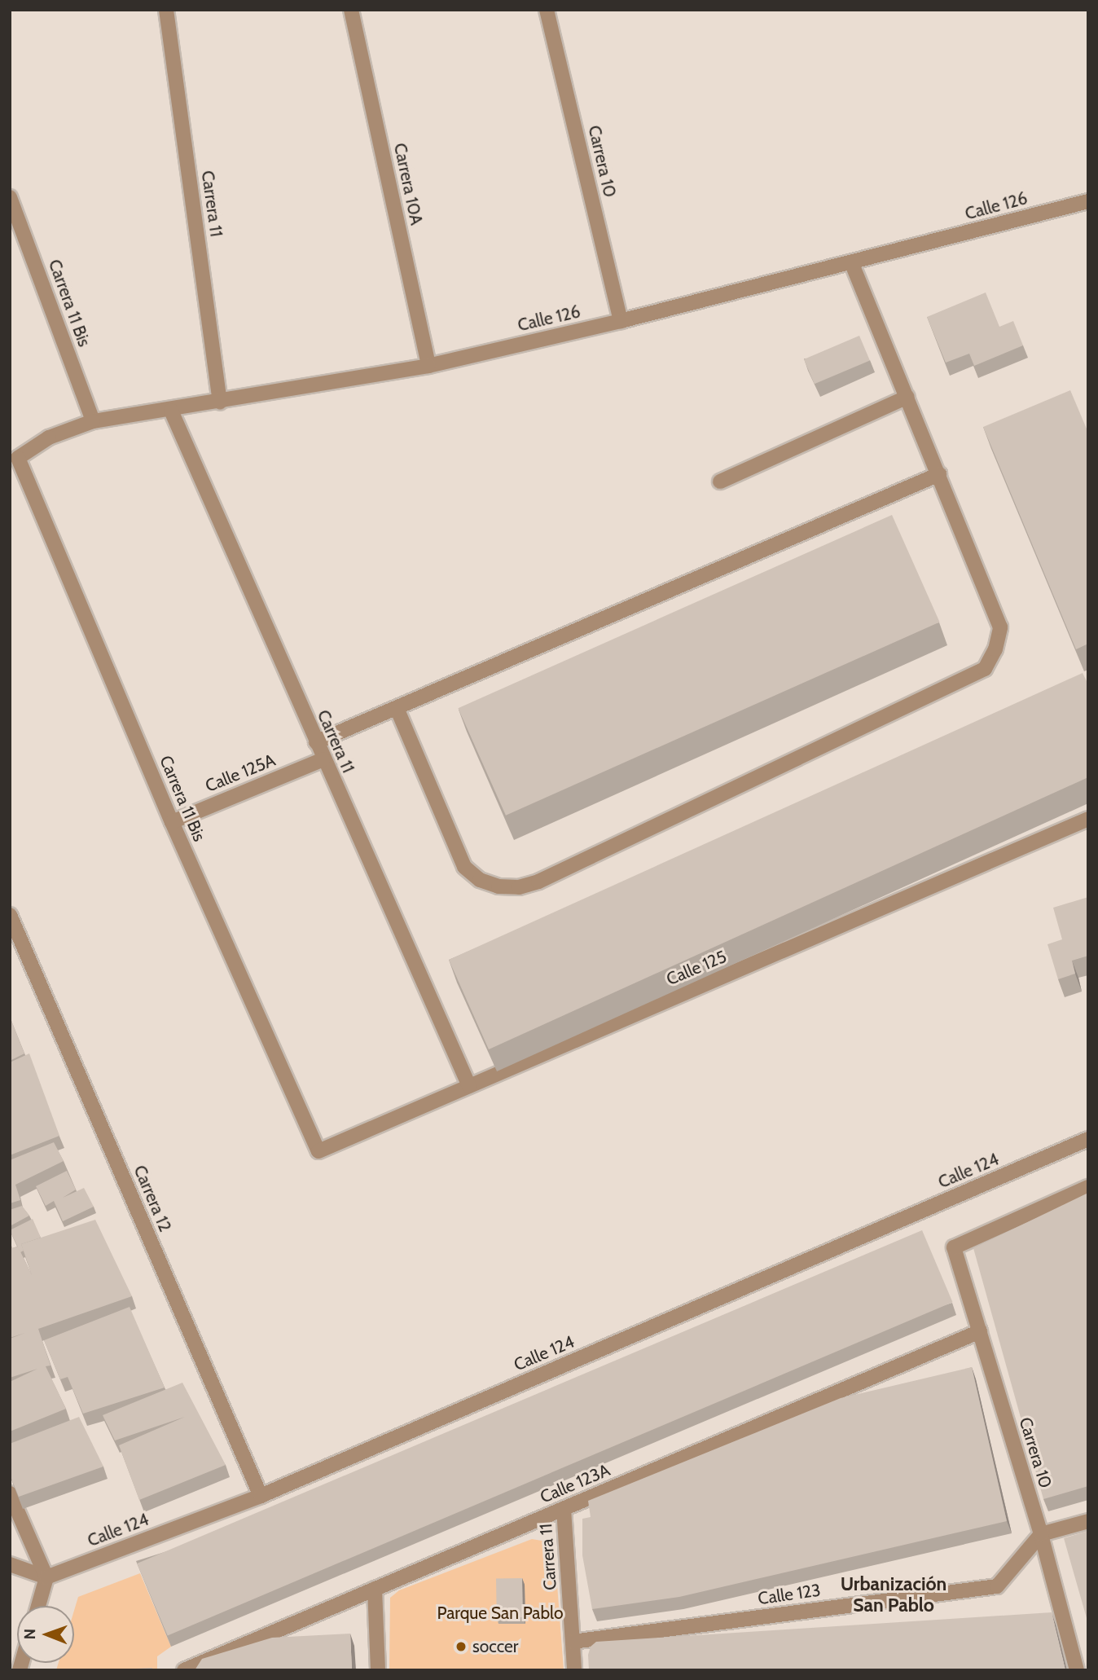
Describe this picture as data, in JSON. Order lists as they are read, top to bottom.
{
  "streets": {
    "street": [
      "Carrera 10",
      "Carrera 10A",
      "Carrera 11",
      "Calle 126",
      "Carrera 11 Bis",
      "Calle 125A",
      "Calle 125",
      "Calle 124",
      "Carrera 12",
      "Calle 123A",
      "Calle 123"
    ]
  },
  "crossings": [
    ["Carrera 10", "Calle 126"],
    ["Carrera 10", "Calle 123A"],
    ["Carrera 10", "Calle 123"],
    ["Carrera 10A", "Calle 126"],
    ["Carrera 11", "Calle 126"],
    ["Carrera 11", "Calle 125A"],
    ["Carrera 11", "Calle 125"],
    ["Carrera 11", "Calle 123A"],
    ["Carrera 11", "Calle 123"],
    ["Calle 126", "Carrera 11 Bis"],
    ["Carrera 11 Bis", "Calle 125A"],
    ["Carrera 11 Bis", "Calle 125"],
    ["Calle 124", "Carrera 12"]
  ],
  "districts": ["Urbanización San Pablo"],
  "parks": ["Parque San Pablo"],
  "places": ["soccer"],
  "north": "left"
}
